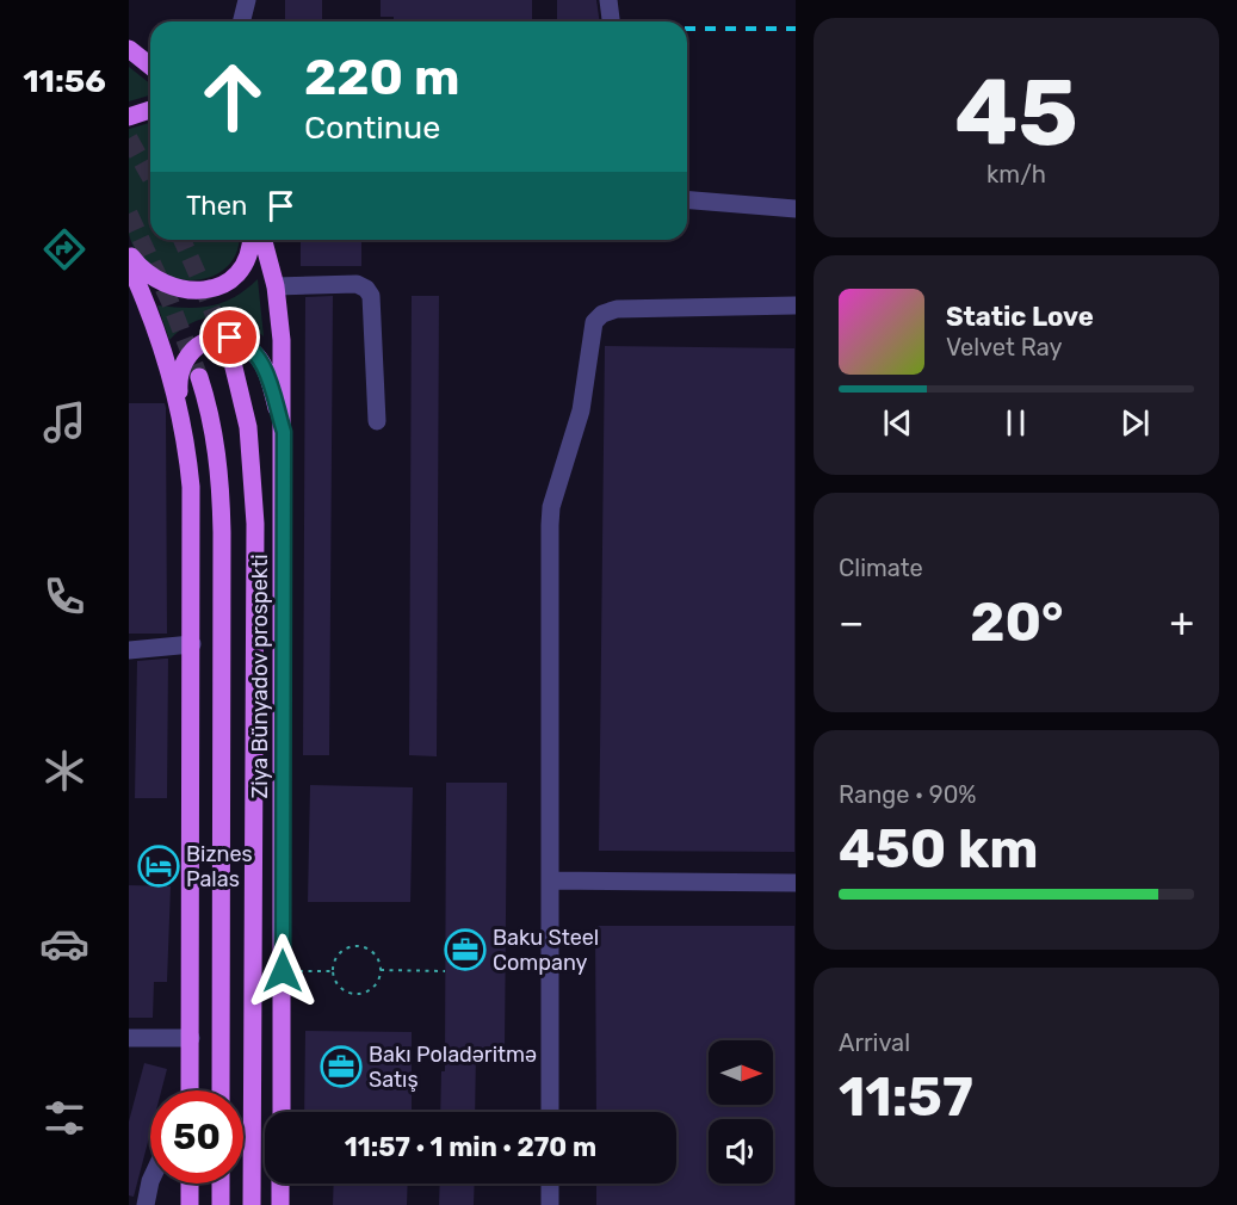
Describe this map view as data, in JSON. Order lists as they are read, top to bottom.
{
  "streets": {
    "main road": ["Ziya Bünyadov prospekti"]
  },
  "places": {
    "hotel": ["Biznes Palas"],
    "office": ["Baku Steel Company", "Bakı Poladəritmə Satış"]
  },
  "north": "right",
  "page": {
    "tabs": "11:56",
    "tile": [
      ["45", "km/h"],
      "Climate",
      ["Range · 90%", "450 km"],
      ["Arrival", "11:57"]
    ],
    "turn": ["220 m", "Continue"],
    "then": "Then",
    "song": ["Static Love", "Velvet Ray"],
    "heat": ["−", "20°", "+"],
    "limit": "50",
    "trip": "11:57 · 1 min · 270 m"
  }
}
